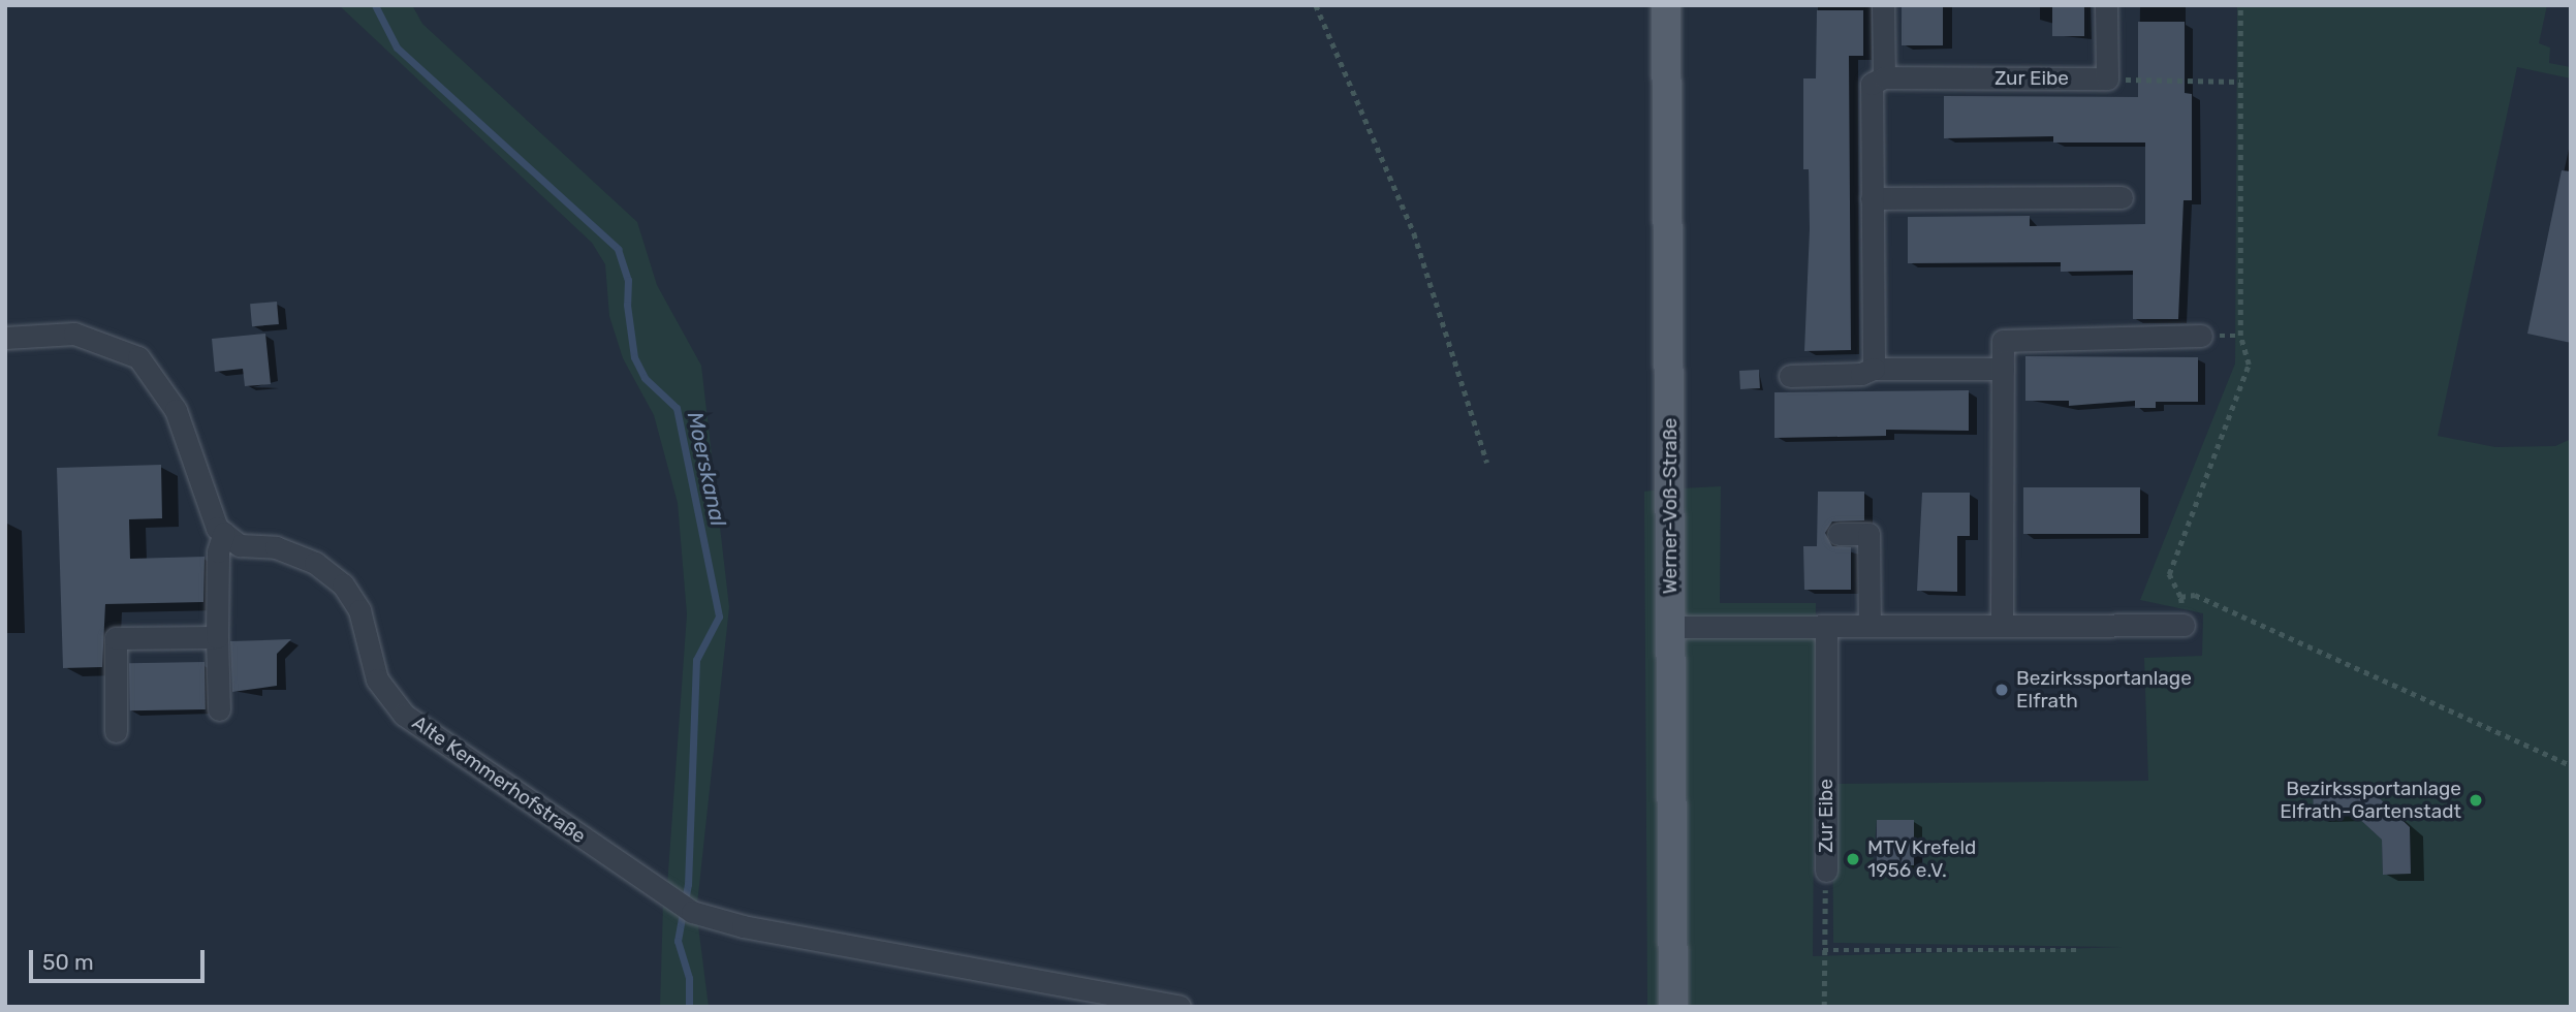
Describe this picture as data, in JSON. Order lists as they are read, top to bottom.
{
  "streets": {
    "main road": ["Werner-Voß-Straße"],
    "street": ["Zur Eibe", "Alte Kemmerhofstraße"]
  },
  "water": ["Moerskanal"],
  "places": ["Bezirkssportanlage Elfrath", "Bezirkssportanlage Elfrath-Gartenstadt", "MTV Krefeld 1956 e.V."],
  "scale_bar": "50 m"
}
